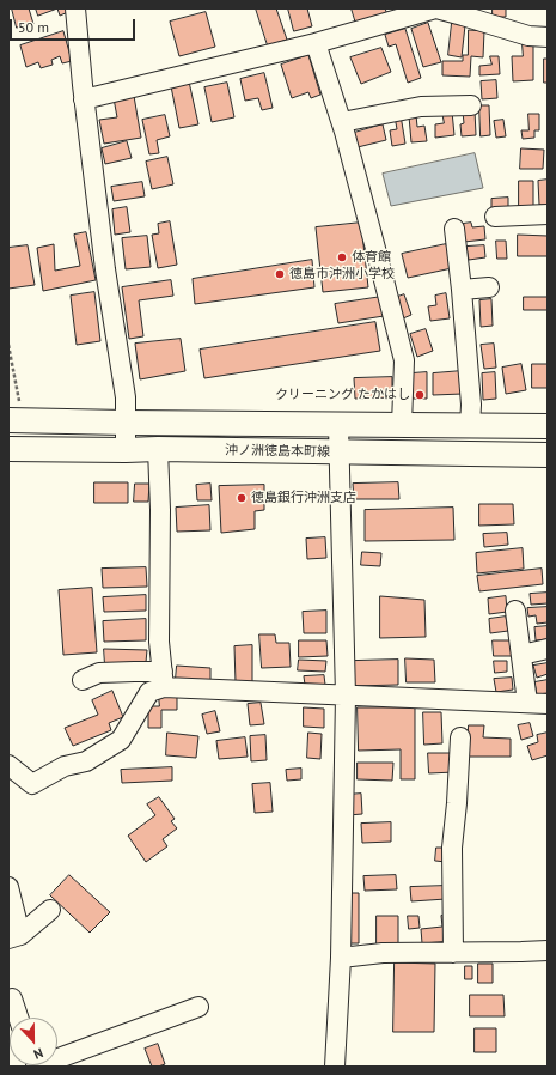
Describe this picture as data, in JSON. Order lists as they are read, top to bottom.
{
  "streets": {
    "main road": ["沖ノ洲徳島本町線"]
  },
  "places": [
    "体育館",
    "徳島市沖洲小学校",
    "クリーニング たかはし",
    "徳島銀行沖洲支店"
  ],
  "scale_bar": "50 m",
  "north": "bottom"
}
